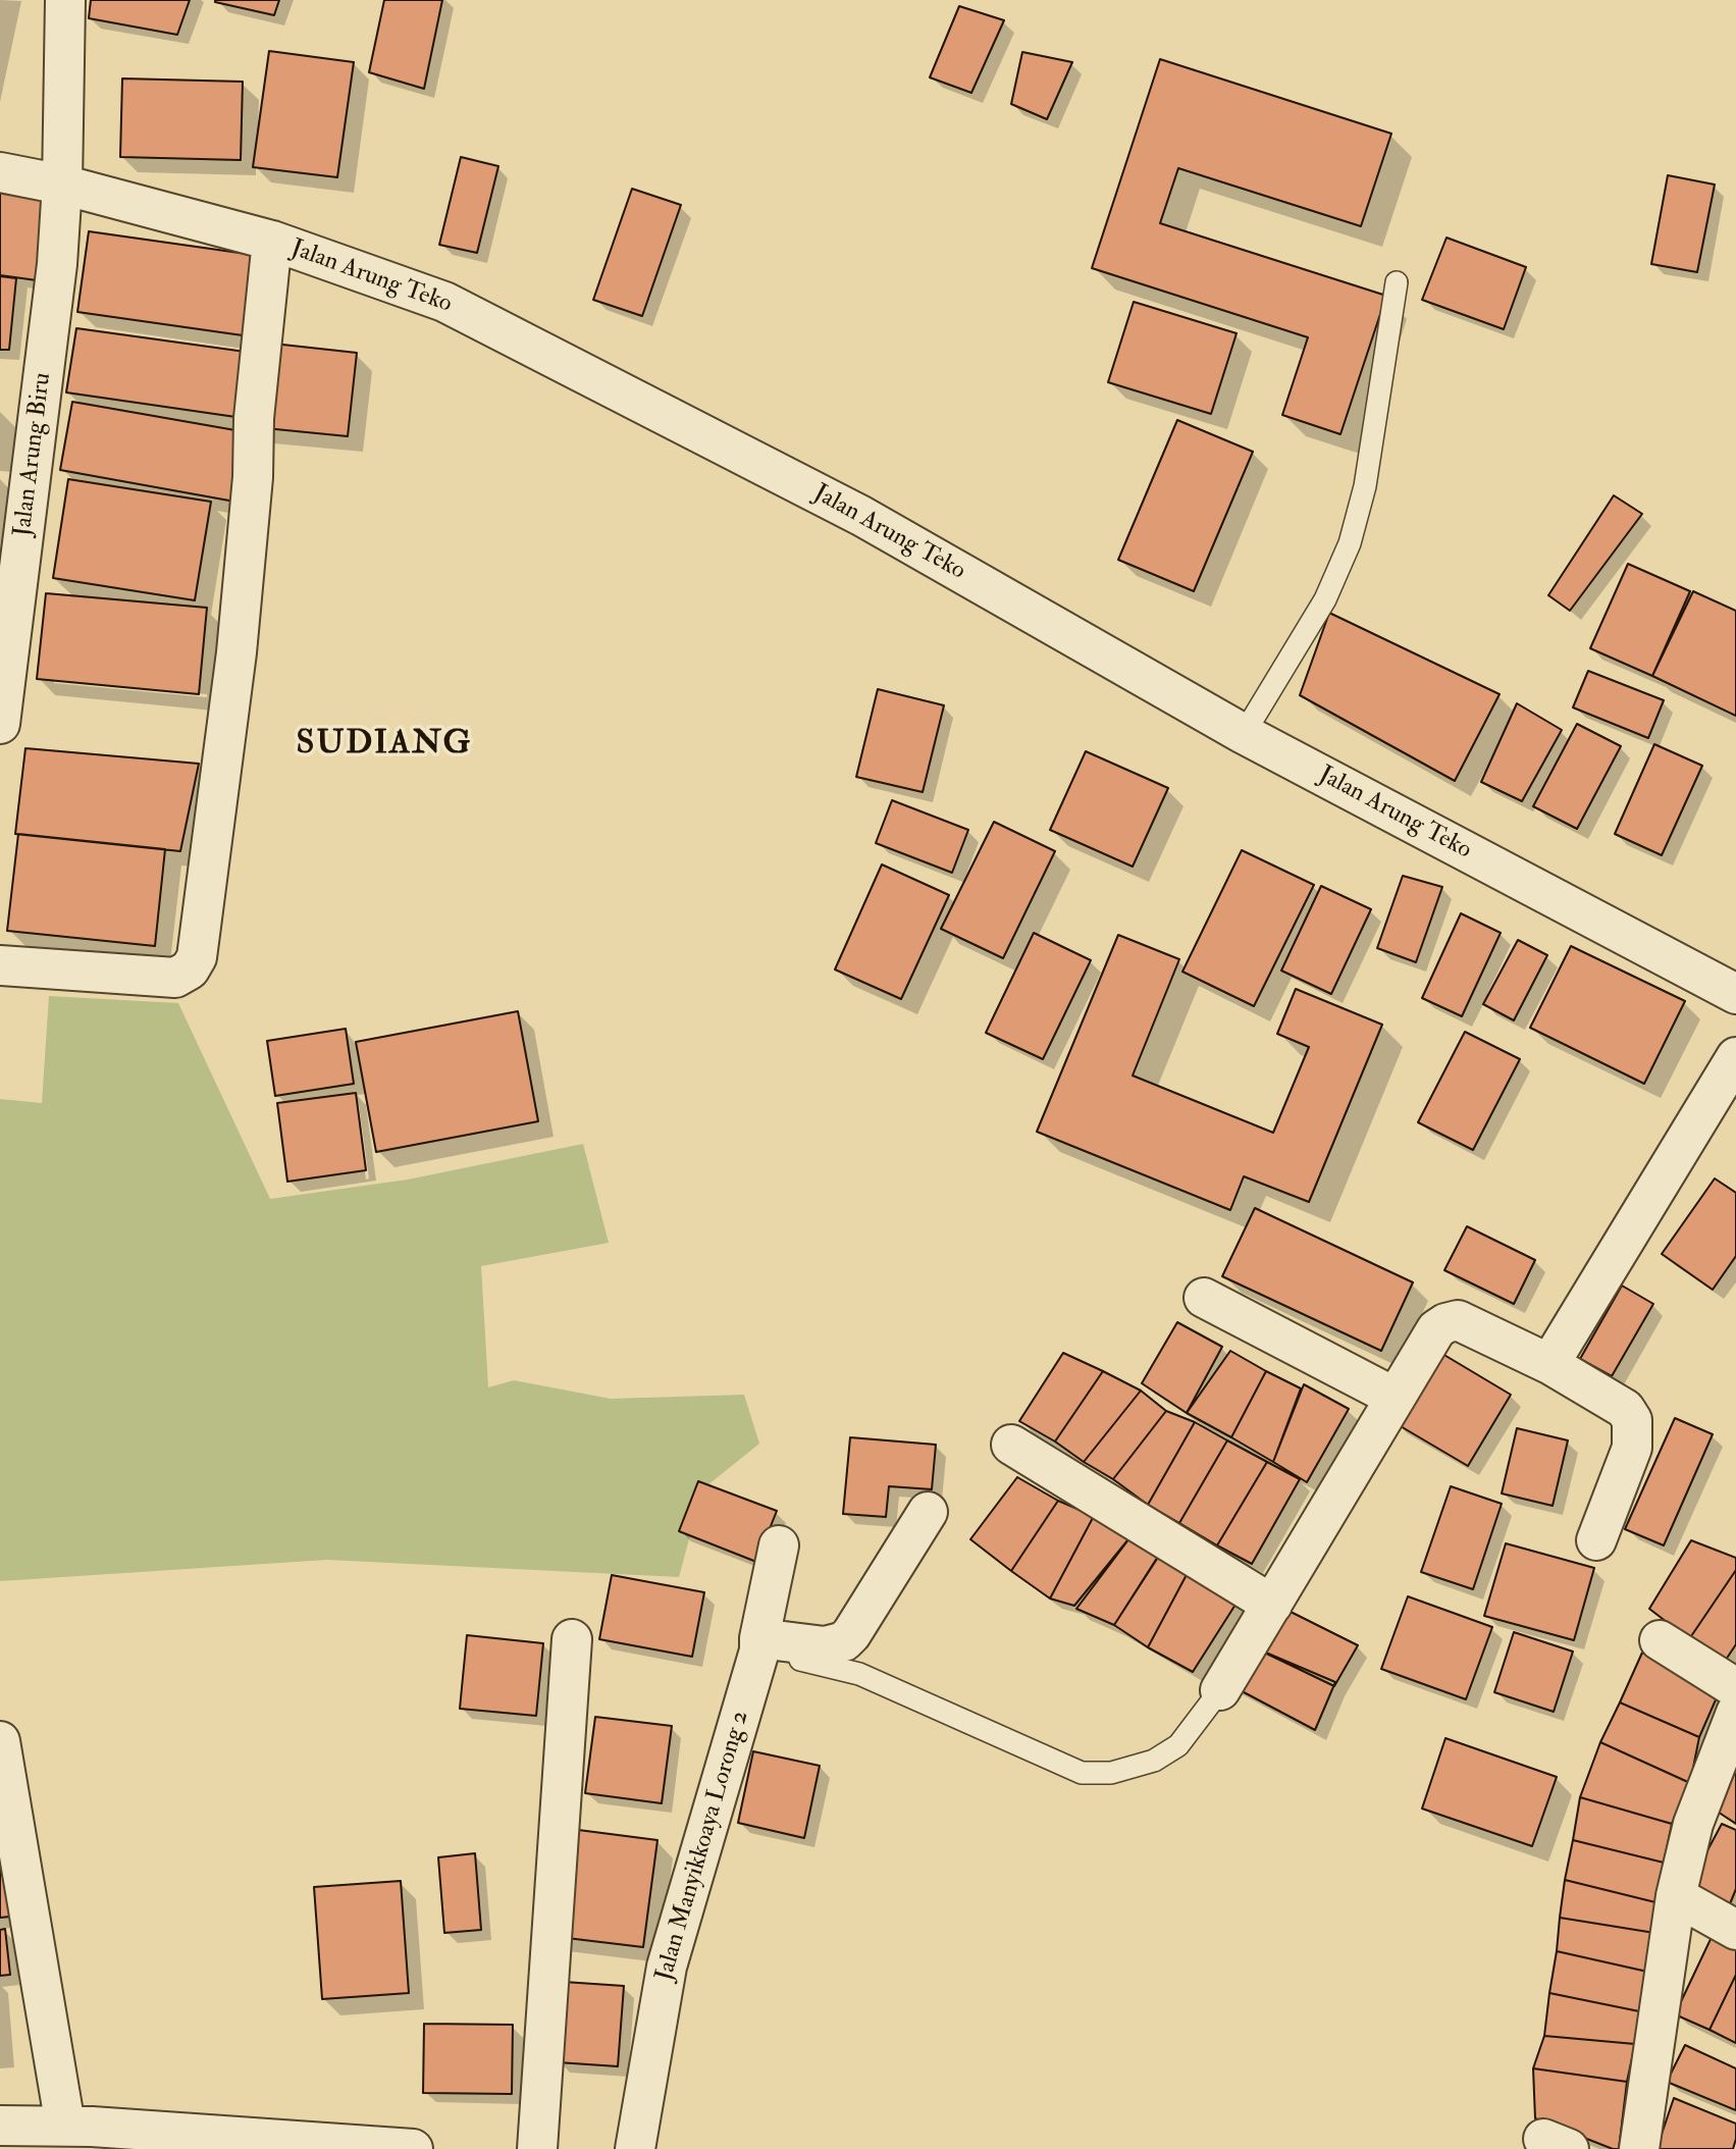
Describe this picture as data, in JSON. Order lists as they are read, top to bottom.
{
  "streets": {
    "street": ["Jalan Arung Teko", "Jalan Arung Biru", "Jalan Manyikkoaya Lorong 2"]
  },
  "crossings": [
    ["Jalan Arung Teko", "Jalan Arung Biru"]
  ],
  "districts": ["SUDIANG"]
}
